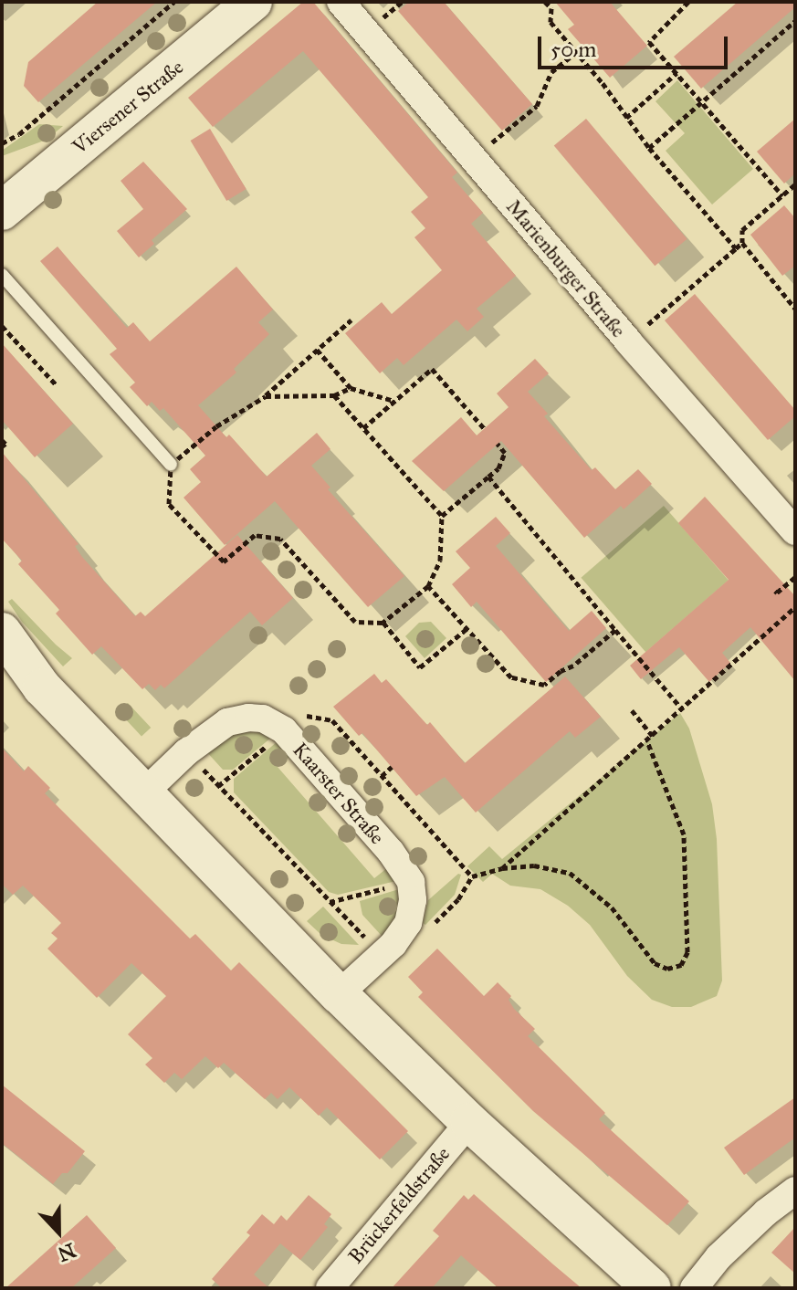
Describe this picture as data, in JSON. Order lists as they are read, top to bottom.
{
  "streets": {
    "main road": ["Viersener Straße"],
    "street": ["Marienburger Straße", "Kaarster Straße", "Brückerfeldstraße"]
  },
  "scale_bar": "50 m",
  "north": "bottom"
}
